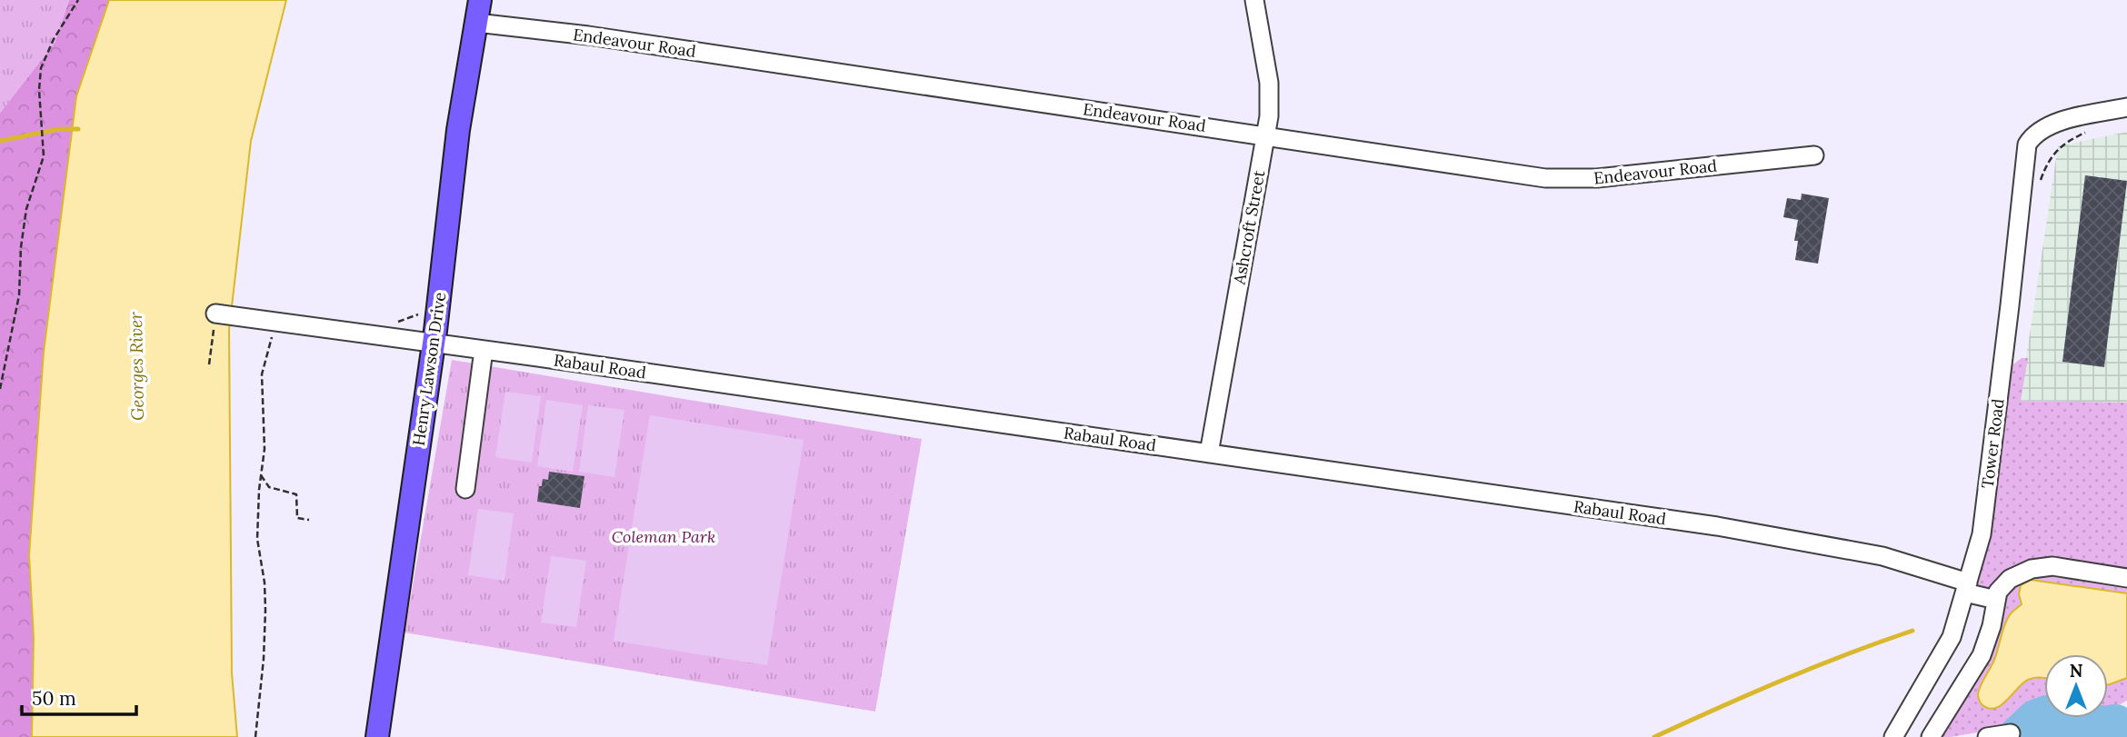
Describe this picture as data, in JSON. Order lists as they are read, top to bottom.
{
  "streets": {
    "main road": ["Henry Lawson Drive"],
    "street": [
      "Endeavour Road",
      "Ashcroft Street",
      "Rabaul Road",
      "Tower Road"
    ]
  },
  "crossings": [
    ["Endeavour Road", "Ashcroft Street"],
    ["Endeavour Road", "Henry Lawson Drive"],
    ["Ashcroft Street", "Rabaul Road"],
    ["Rabaul Road", "Henry Lawson Drive"],
    ["Rabaul Road", "Tower Road"]
  ],
  "water": ["Georges River"],
  "parks": ["Coleman Park"],
  "scale_bar": "50 m",
  "north": "top"
}
